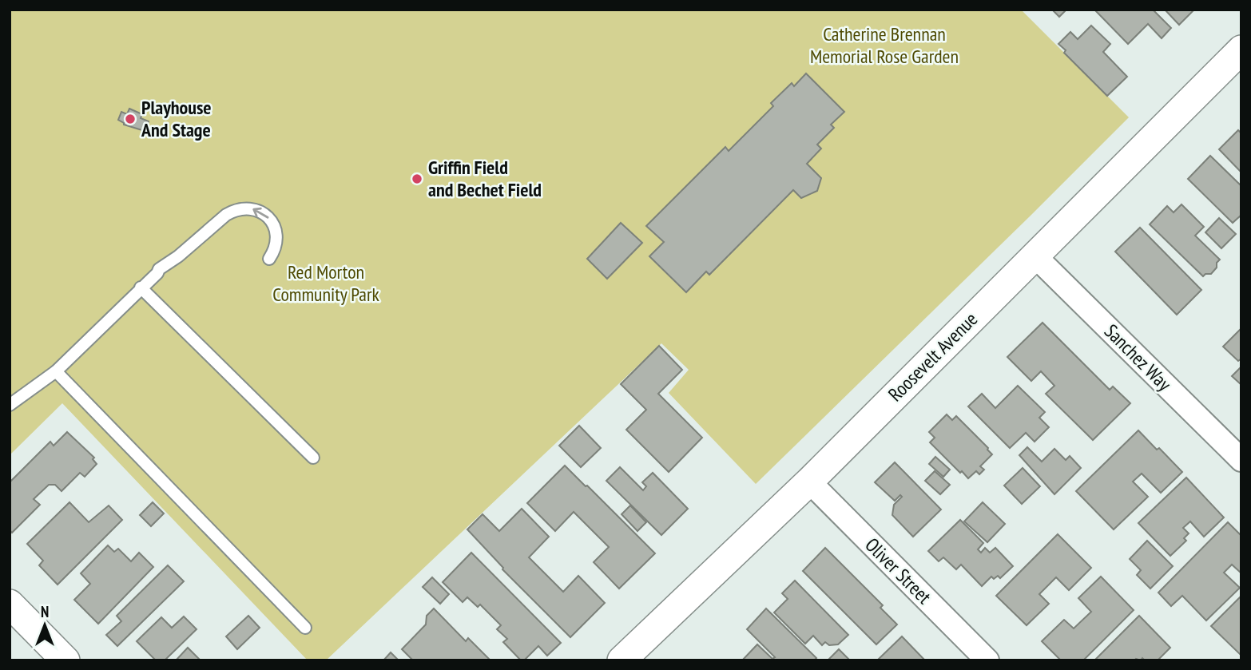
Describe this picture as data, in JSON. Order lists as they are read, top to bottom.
{
  "streets": {
    "street": ["Roosevelt Avenue", "Sanchez Way", "Oliver Street"]
  },
  "crossings": [
    ["Roosevelt Avenue", "Sanchez Way"],
    ["Roosevelt Avenue", "Oliver Street"]
  ],
  "parks": ["Catherine Brennan Memorial Rose Garden", "Red Morton Community Park"],
  "places": ["Playhouse And Stage", "Griffin Field and Bechet Field"],
  "north": "top"
}
